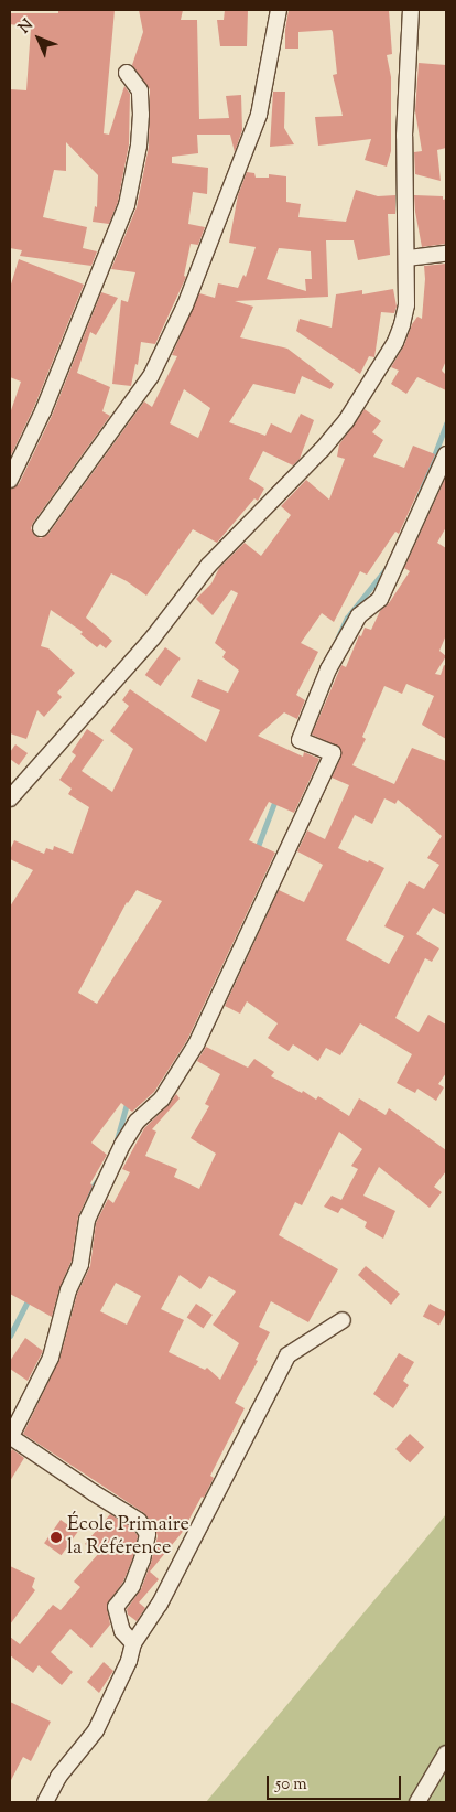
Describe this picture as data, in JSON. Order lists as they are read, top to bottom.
{
  "places": ["École Primaire la Référence"],
  "scale_bar": "50 m",
  "north": "top left"
}
